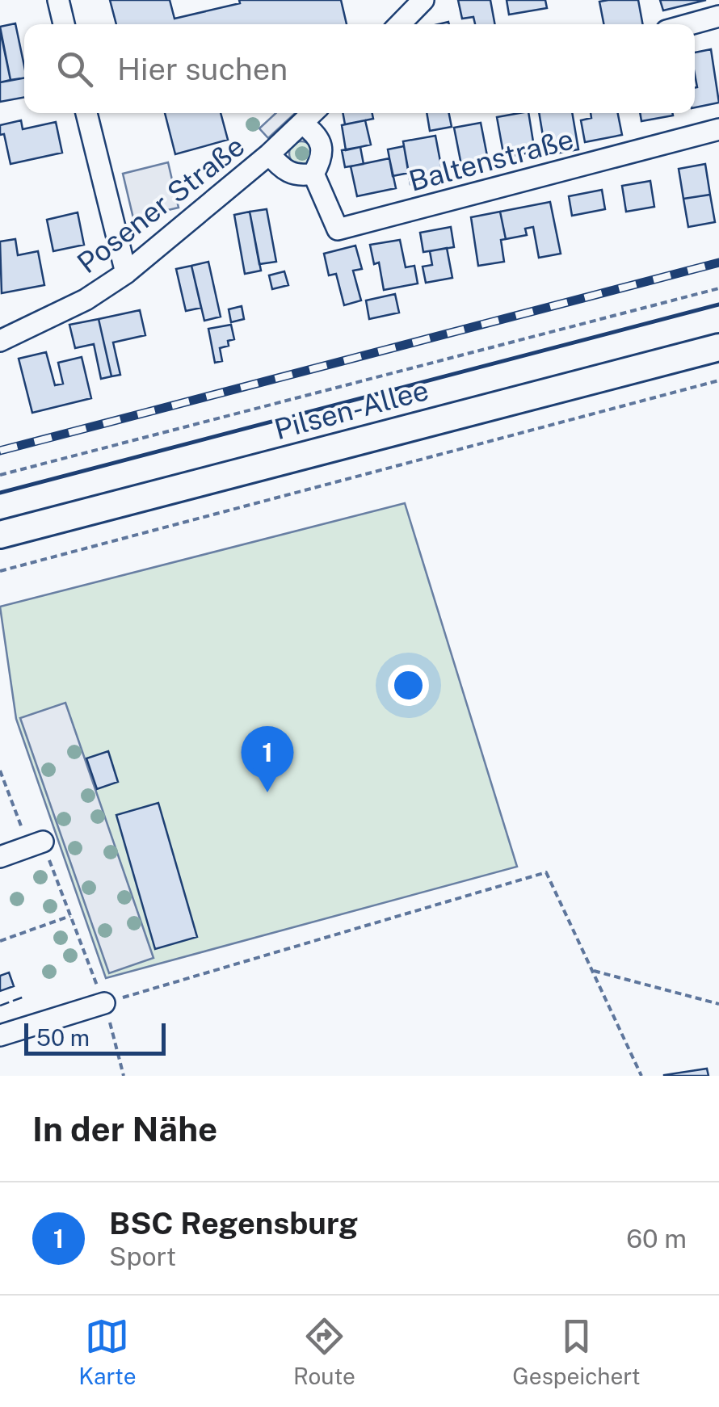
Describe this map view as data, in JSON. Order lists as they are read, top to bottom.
{
  "streets": {
    "main road": ["Pilsen-Allee"],
    "street": ["Baltenstraße", "Posener Straße"]
  },
  "crossings": [
    ["Baltenstraße", "Posener Straße"]
  ],
  "scale_bar": "50 m",
  "page": {
    "search": "Hier suchen",
    "pins": "1",
    "scale": "50 m",
    "heading": "In der Nähe",
    "list": [
      {
        "mark": "1",
        "name": "BSC Regensburg",
        "note": "Sport",
        "value": "60 m"
      }
    ],
    "nav": ["Karte", "Route", "Gespeichert"]
  }
}
